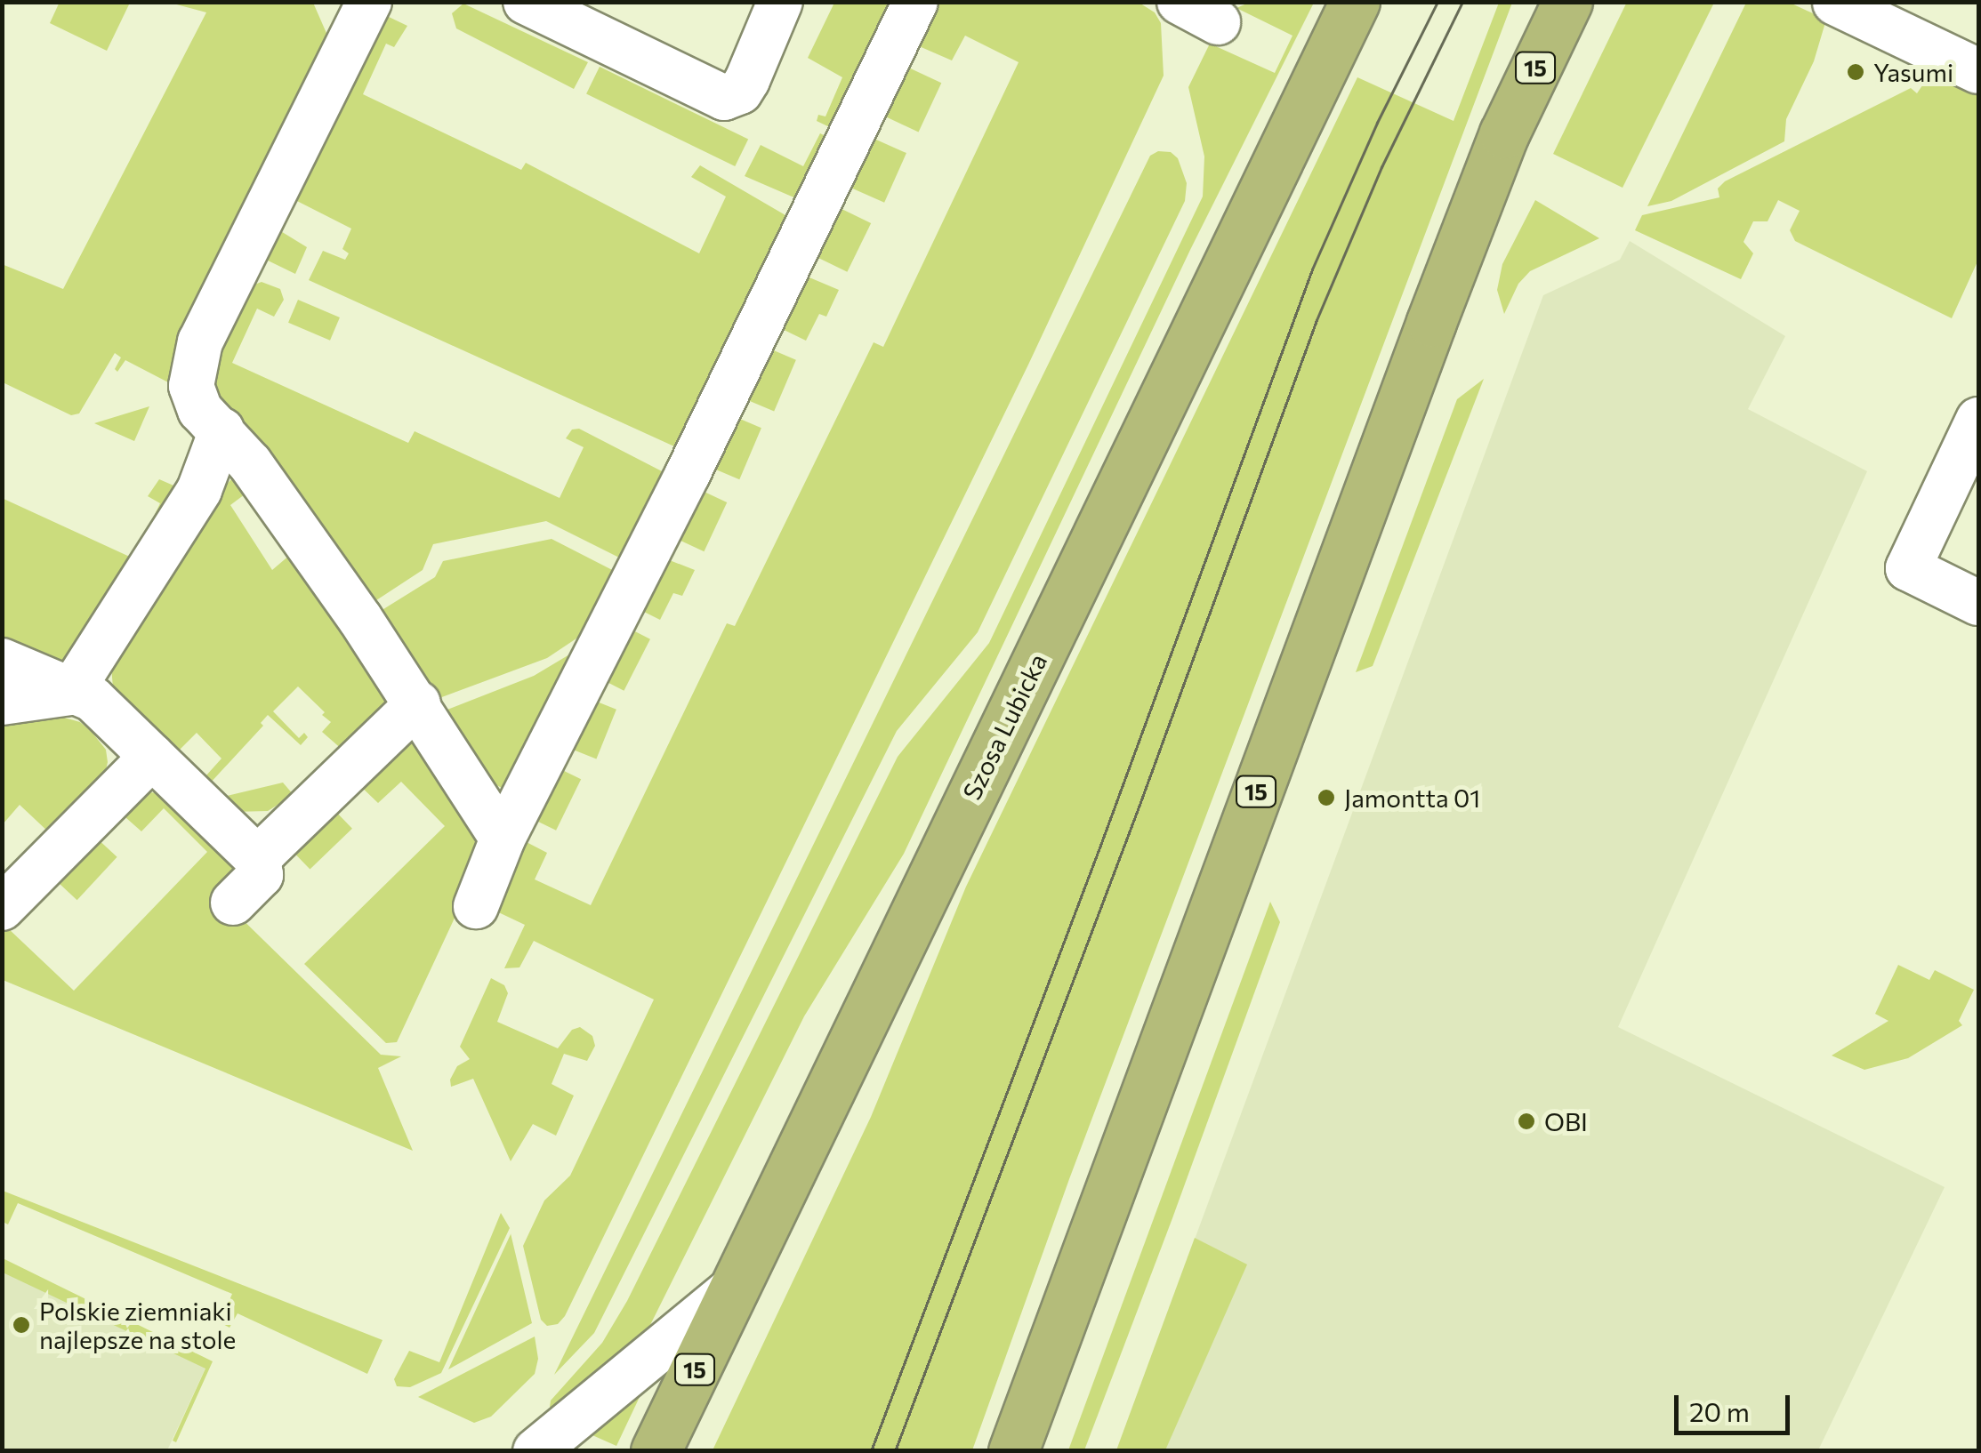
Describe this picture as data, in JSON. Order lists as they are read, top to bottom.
{
  "streets": {
    "main road": ["15", "Szosa Lubicka"]
  },
  "places": [
    "Yasumi",
    "Jamontta 01",
    "OBI",
    "Polskie ziemniaki najlepsze na stole"
  ],
  "scale_bar": "20 m"
}
